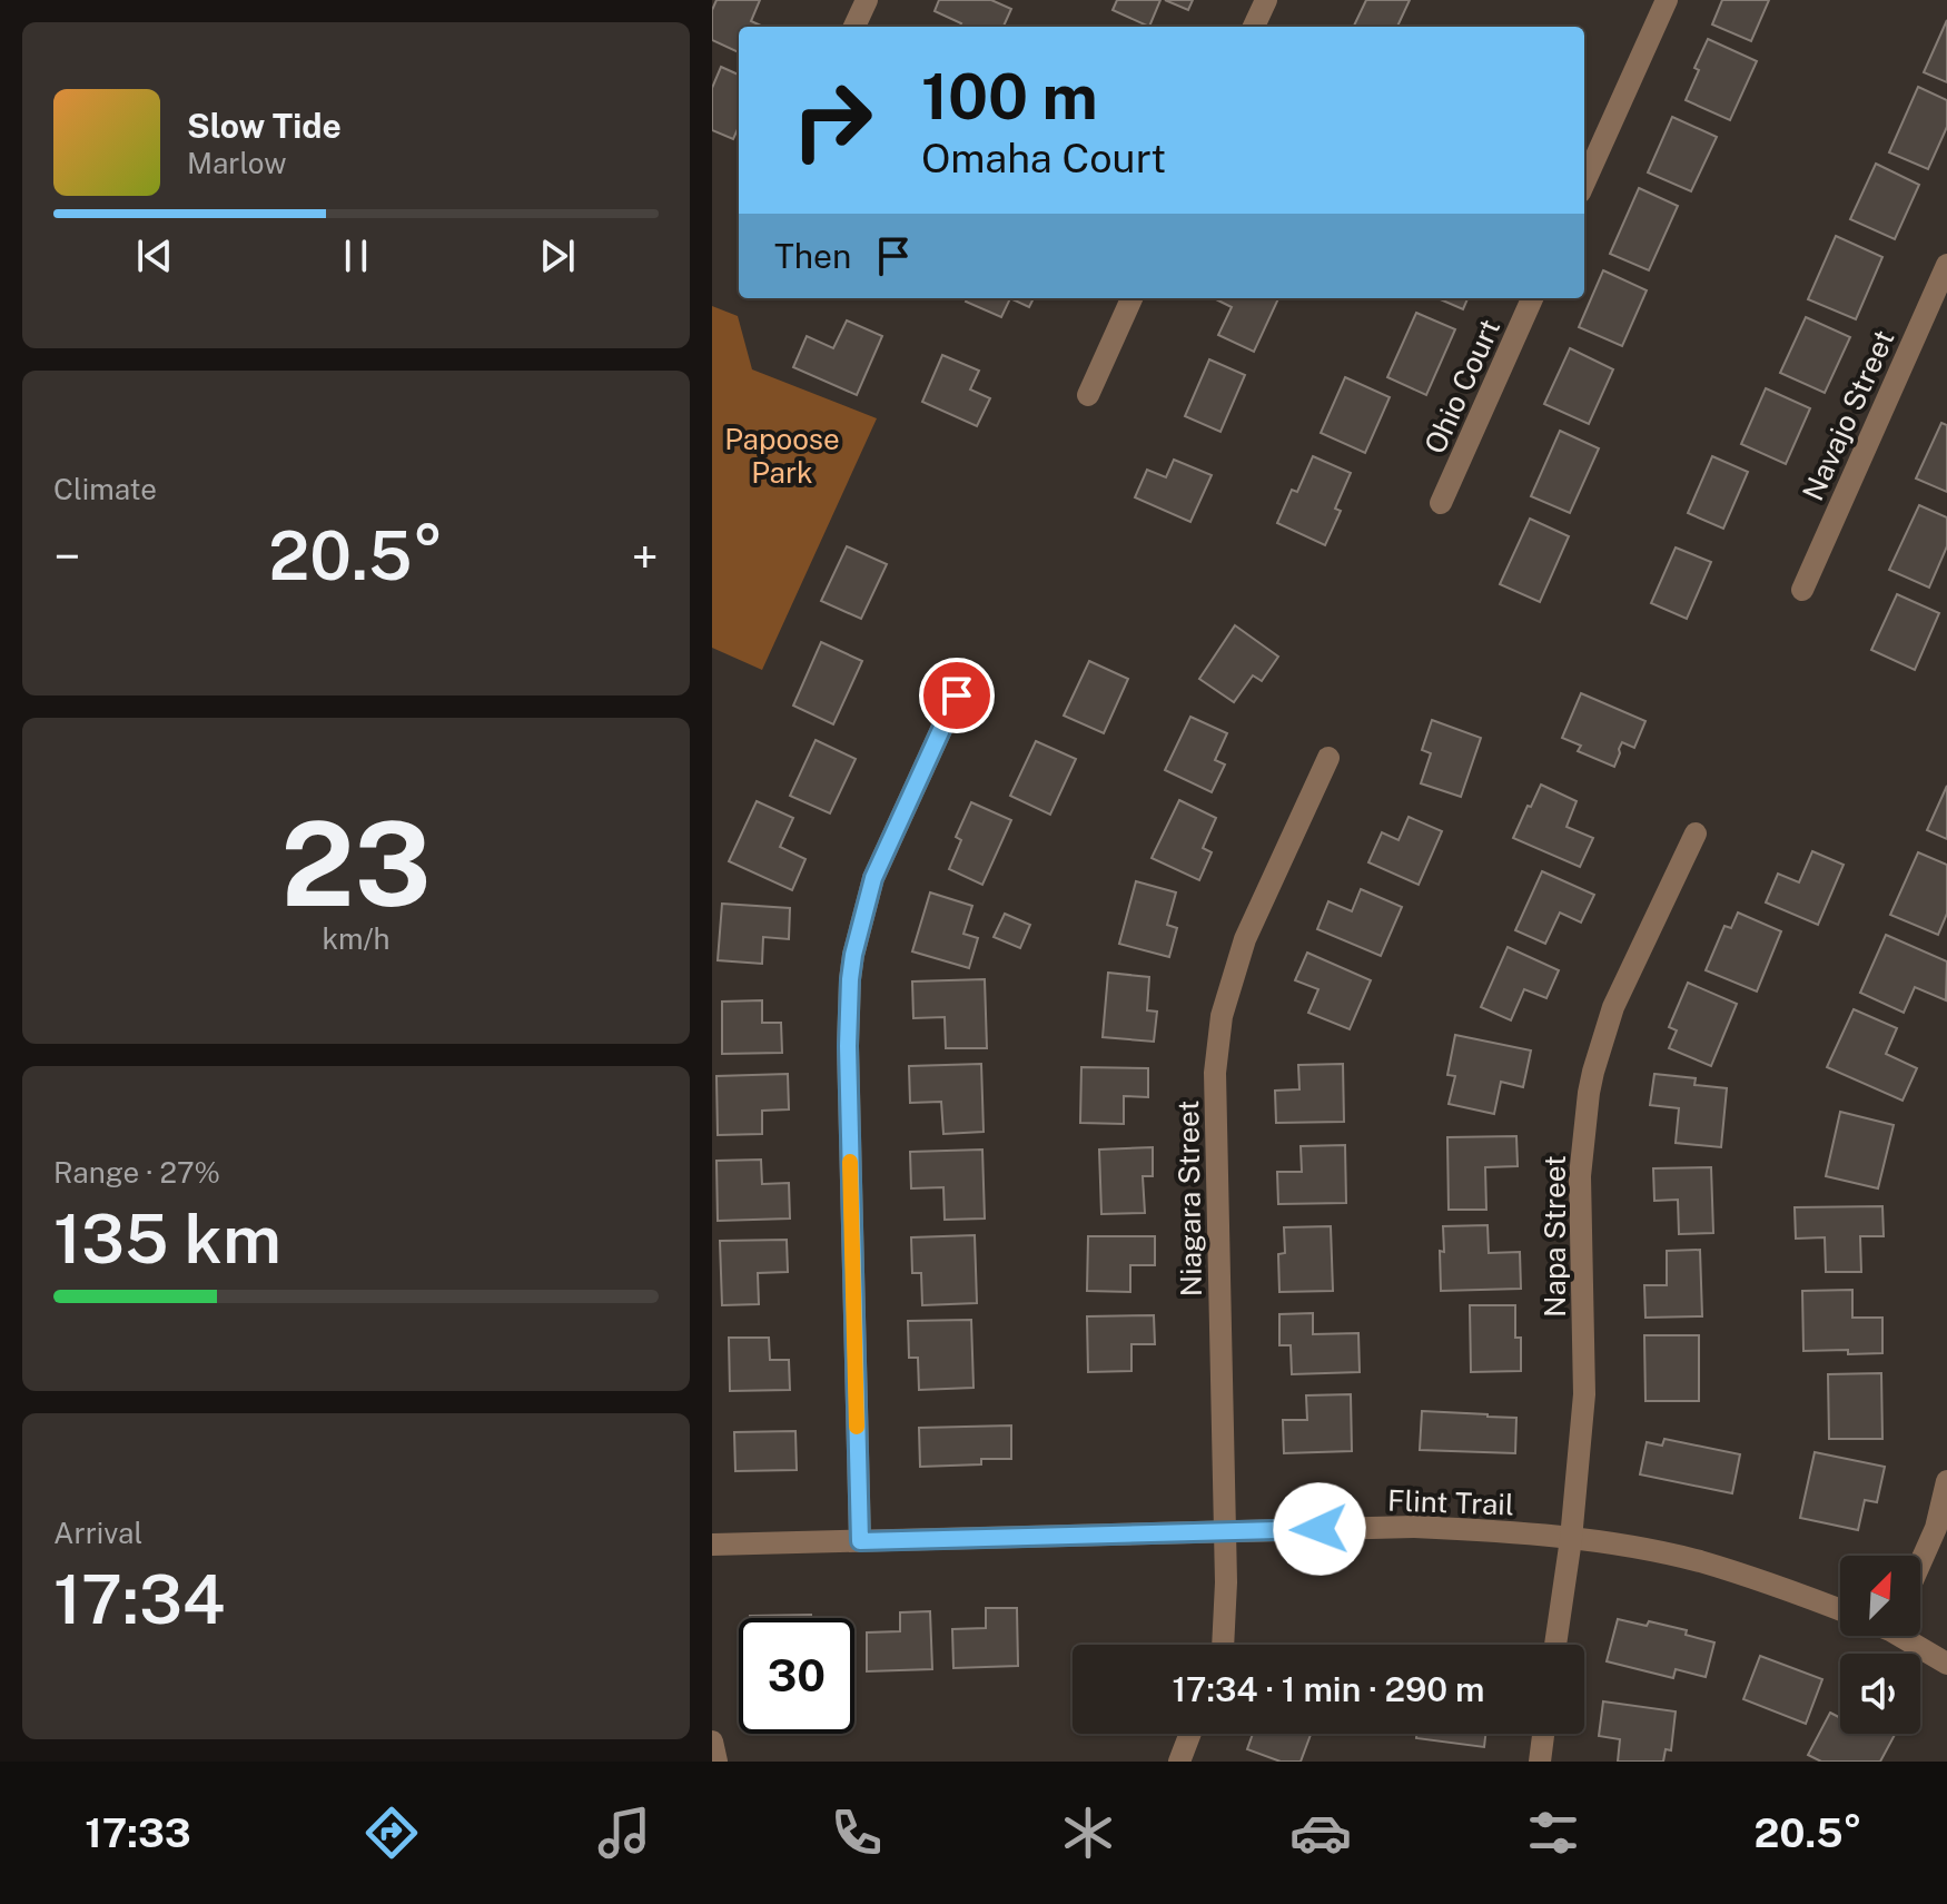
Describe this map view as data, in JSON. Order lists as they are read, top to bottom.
{
  "streets": {
    "street": [
      "Ohio Court",
      "Navajo Street",
      "Niagara Street",
      "Napa Street",
      "Flint Trail"
    ]
  },
  "crossings": [
    ["Niagara Street", "Flint Trail"],
    ["Napa Street", "Flint Trail"]
  ],
  "parks": ["Papoose Park"],
  "north": "top right",
  "page": {
    "turn": ["100 m", "Omaha Court"],
    "song": ["Slow Tide", "Marlow"],
    "then": "Then",
    "tile": [
      "Climate",
      ["23", "km/h"],
      ["Range · 27%", "135 km"],
      ["Arrival", "17:34"]
    ],
    "heat": ["−", "20.5°", "+"],
    "limit": "30",
    "trip": "17:34 · 1 min · 290 m",
    "tabs": ["17:33", "20.5°"]
  }
}
